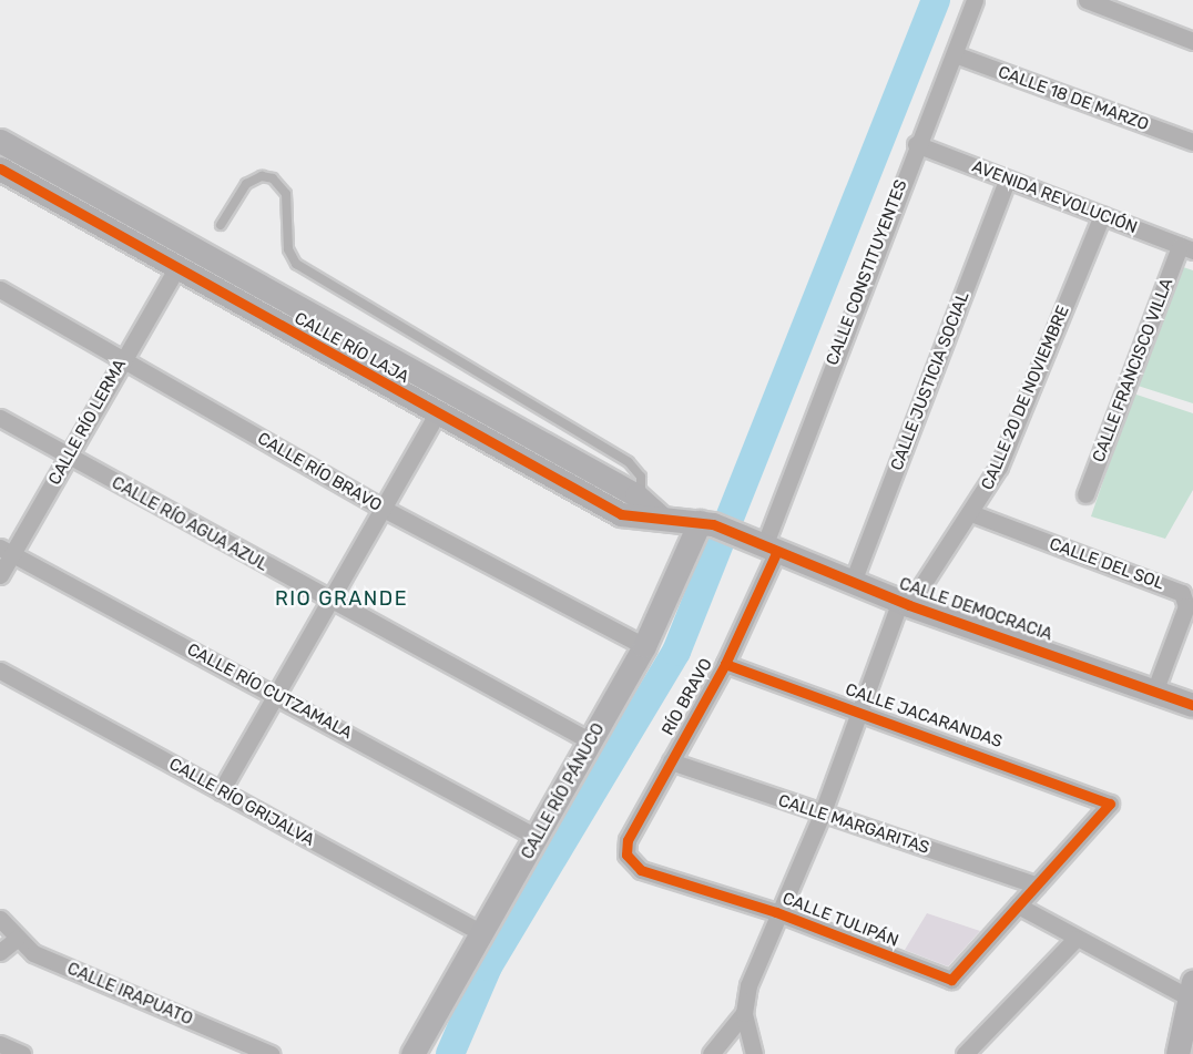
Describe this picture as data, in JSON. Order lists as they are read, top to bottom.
{
  "streets": {
    "street": [
      "CALLE 18 DE MARZO",
      "AVENIDA REVOLUCIÓN",
      "CALLE CONSTITUYENTES",
      "CALLE RÍO LAJA",
      "CALLE FRANCISCO VILLA",
      "CALLE JUSTICIA SOCIAL",
      "CALLE 20 DE NOVIEMBRE",
      "CALLE RÍO LERMA",
      "CALLE RÍO BRAVO",
      "CALLE RÍO AGUA AZUL",
      "CALLE DEL SOL",
      "CALLE DEMOCRACIA",
      "CALLE RÍO CUTZAMALA",
      "RÍO BRAVO",
      "CALLE JACARANDAS",
      "CALLE RÍO PÁNUCO",
      "CALLE RÍO GRIJALVA",
      "CALLE MARGARITAS",
      "CALLE TULIPÁN",
      "CALLE IRAPUATO"
    ]
  },
  "crossings": [
    ["CALLE 18 DE MARZO", "CALLE CONSTITUYENTES"],
    ["AVENIDA REVOLUCIÓN", "CALLE CONSTITUYENTES"],
    ["AVENIDA REVOLUCIÓN", "CALLE FRANCISCO VILLA"],
    ["AVENIDA REVOLUCIÓN", "CALLE JUSTICIA SOCIAL"],
    ["AVENIDA REVOLUCIÓN", "CALLE 20 DE NOVIEMBRE"],
    ["CALLE CONSTITUYENTES", "CALLE RÍO LAJA"],
    ["CALLE CONSTITUYENTES", "CALLE DEMOCRACIA"],
    ["CALLE CONSTITUYENTES", "RÍO BRAVO"],
    ["CALLE RÍO LAJA", "CALLE RÍO LERMA"],
    ["CALLE RÍO LAJA", "CALLE DEMOCRACIA"],
    ["CALLE RÍO LAJA", "RÍO BRAVO"],
    ["CALLE RÍO LAJA", "CALLE RÍO PÁNUCO"],
    ["CALLE JUSTICIA SOCIAL", "CALLE DEMOCRACIA"],
    ["CALLE 20 DE NOVIEMBRE", "CALLE DEL SOL"],
    ["CALLE 20 DE NOVIEMBRE", "CALLE DEMOCRACIA"],
    ["CALLE 20 DE NOVIEMBRE", "CALLE JACARANDAS"],
    ["CALLE 20 DE NOVIEMBRE", "CALLE MARGARITAS"],
    ["CALLE 20 DE NOVIEMBRE", "CALLE TULIPÁN"],
    ["CALLE RÍO LERMA", "CALLE RÍO BRAVO"],
    ["CALLE RÍO LERMA", "CALLE RÍO AGUA AZUL"],
    ["CALLE RÍO LERMA", "CALLE RÍO CUTZAMALA"],
    ["CALLE RÍO BRAVO", "CALLE RÍO PÁNUCO"],
    ["CALLE RÍO AGUA AZUL", "CALLE RÍO PÁNUCO"],
    ["CALLE DEL SOL", "CALLE DEMOCRACIA"],
    ["CALLE DEMOCRACIA", "RÍO BRAVO"],
    ["CALLE RÍO CUTZAMALA", "CALLE RÍO PÁNUCO"],
    ["RÍO BRAVO", "CALLE JACARANDAS"],
    ["RÍO BRAVO", "CALLE MARGARITAS"],
    ["RÍO BRAVO", "CALLE TULIPÁN"],
    ["CALLE JACARANDAS", "CALLE MARGARITAS"],
    ["CALLE RÍO PÁNUCO", "CALLE RÍO GRIJALVA"]
  ],
  "districts": ["RIO GRANDE"]
}
